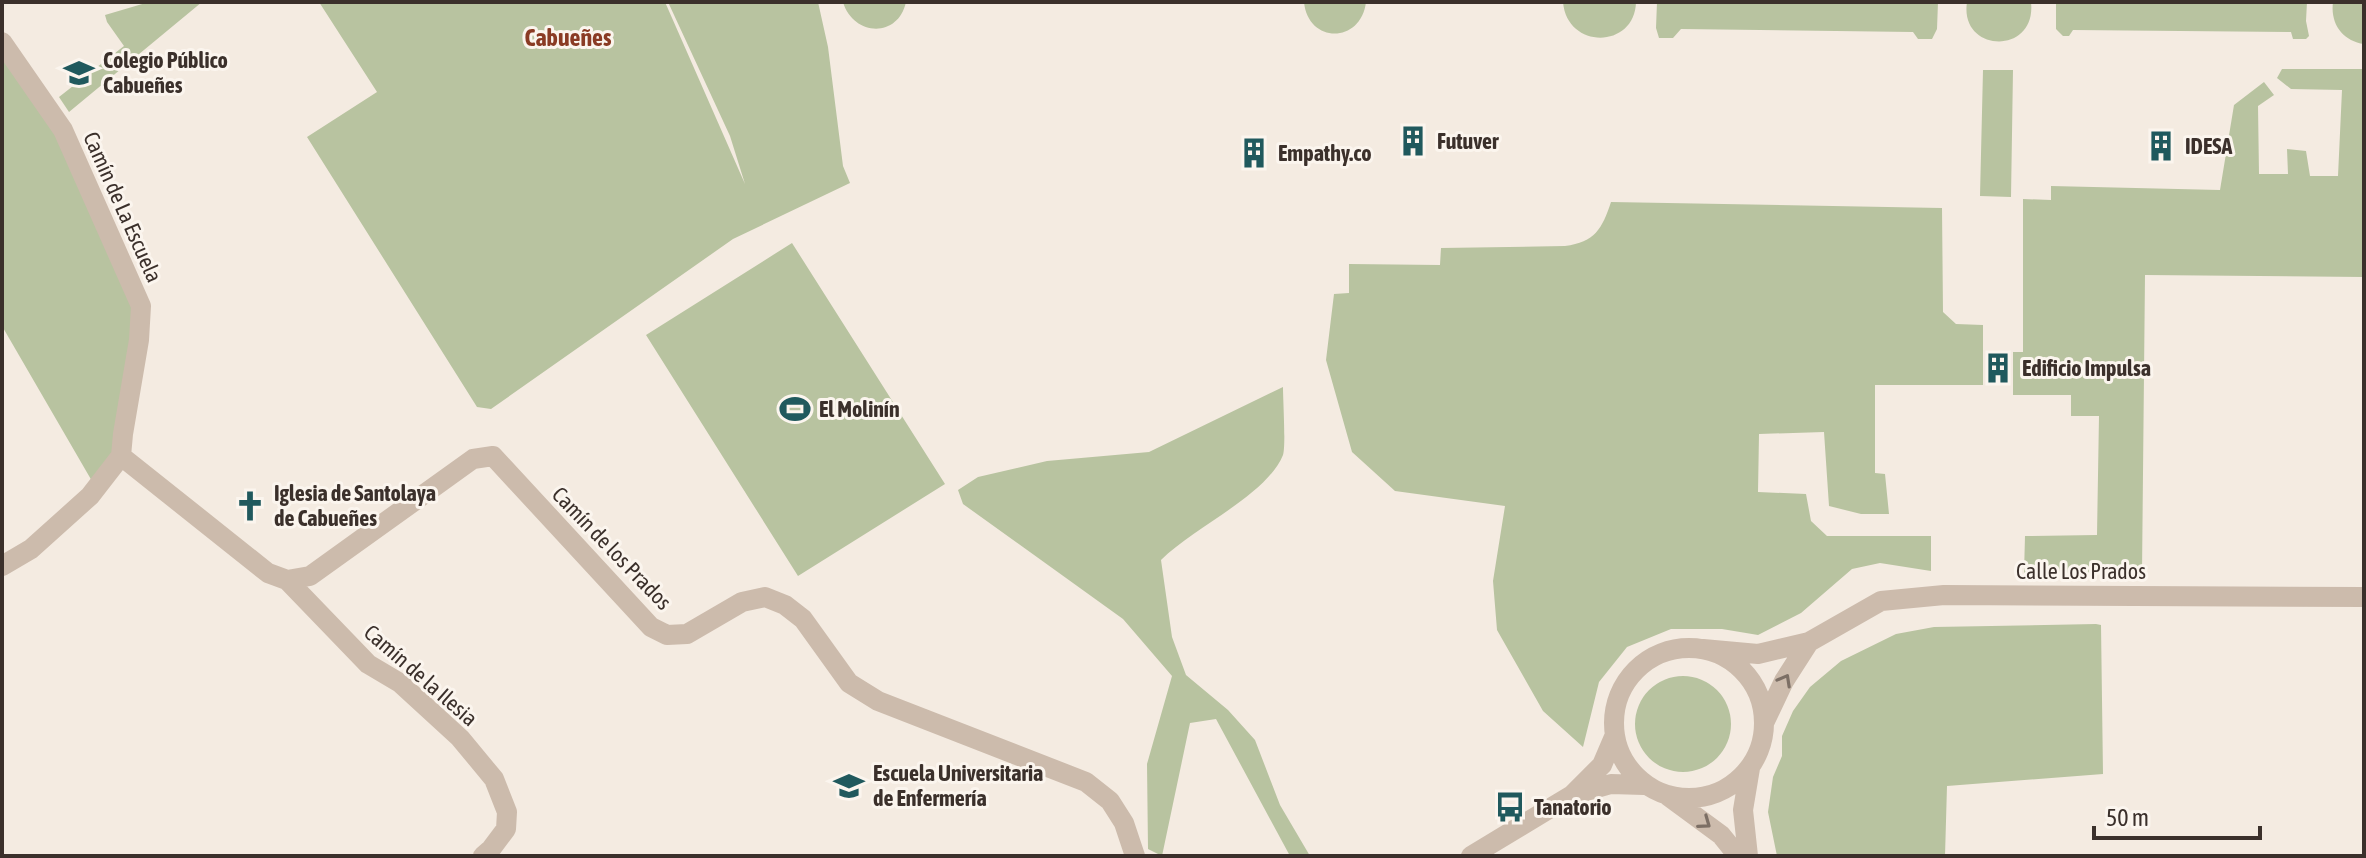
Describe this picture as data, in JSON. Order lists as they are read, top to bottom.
{
  "streets": {
    "street": [
      "Camín de La Escuela",
      "Camín de los Prados",
      "Calle Los Prados",
      "Camín de la Ilesia"
    ]
  },
  "crossings": [
    ["Camín de los Prados", "Camín de la Ilesia"]
  ],
  "districts": ["Cabueñes"],
  "places": {
    "school or university": ["Colegio Público Cabueñes", "Escuela Universitaria de Enfermería"],
    "building": [
      "Futuver",
      "IDESA",
      "Empathy.co",
      "Edificio Impulsa"
    ],
    "sports": ["El Molinín"],
    "church": ["Iglesia de Santolaya de Cabueñes"],
    "bus stop": ["Tanatorio"]
  },
  "scale_bar": "50 m"
}
